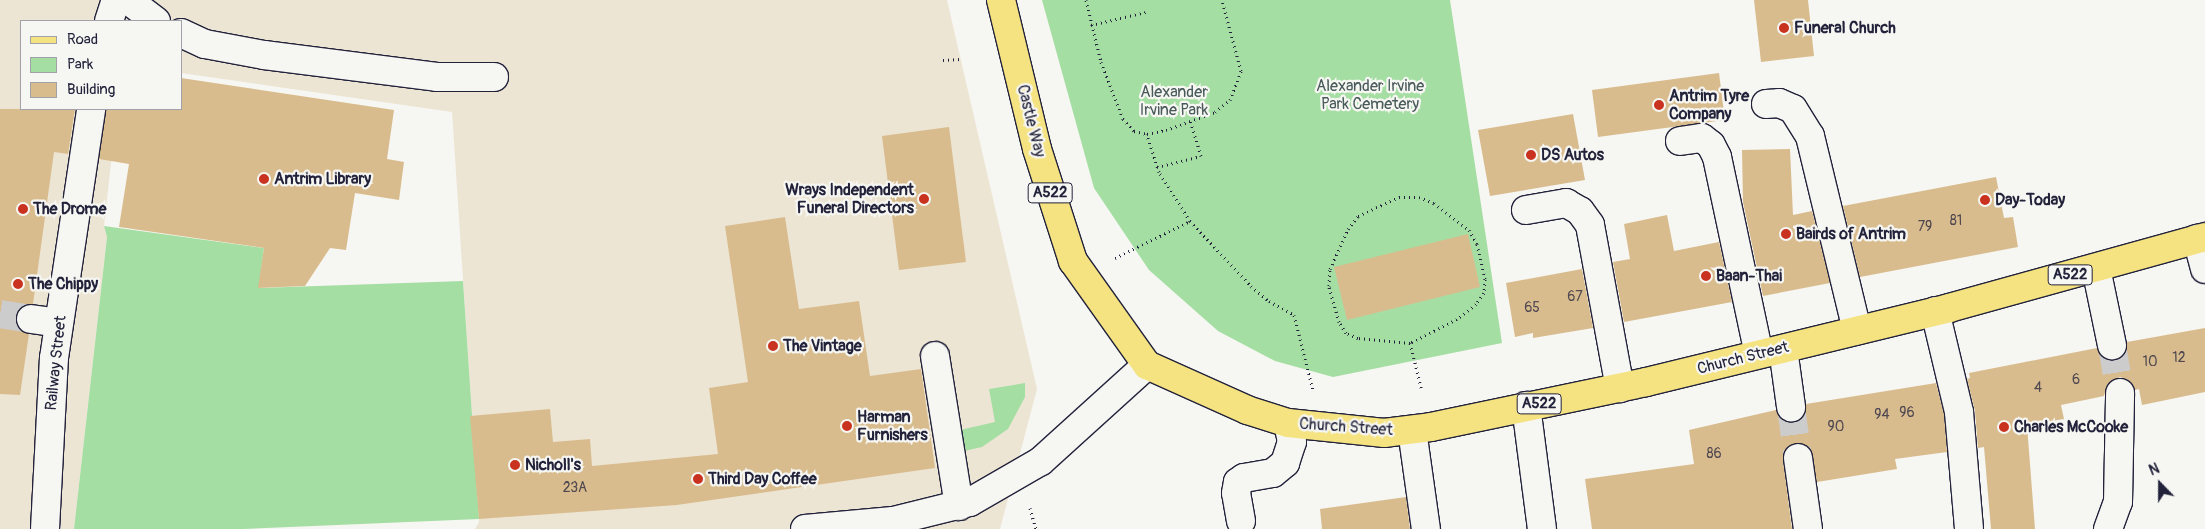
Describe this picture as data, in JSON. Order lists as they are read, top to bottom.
{
  "streets": {
    "main road": ["Castle Way", "A522", "Church Street"],
    "street": ["Railway Street"]
  },
  "crossings": [
    ["Castle Way", "Church Street"],
    ["A522", "Church Street"]
  ],
  "parks": ["Alexander Irvine Park Cemetery", "Alexander Irvine Park"],
  "places": [
    "Funeral Church",
    "Antrim Tyre Company",
    "DS Autos",
    "Antrim Library",
    "Wrays Independent Funeral Directors",
    "Day-Today",
    "The Drome",
    "Bairds of Antrim",
    "Baan-Thai",
    "The Chippy",
    "The Vintage",
    "Harman Furnishers",
    "Charles McCooke",
    "Nicholl's",
    "Third Day Coffee"
  ],
  "house_numbers": [
    "81",
    "79",
    "67",
    "65",
    "12",
    "10",
    "6",
    "4",
    "96",
    "94",
    "90",
    "86",
    "23A"
  ],
  "legend": ["Road", "Park", "Building"],
  "north": "top"
}
